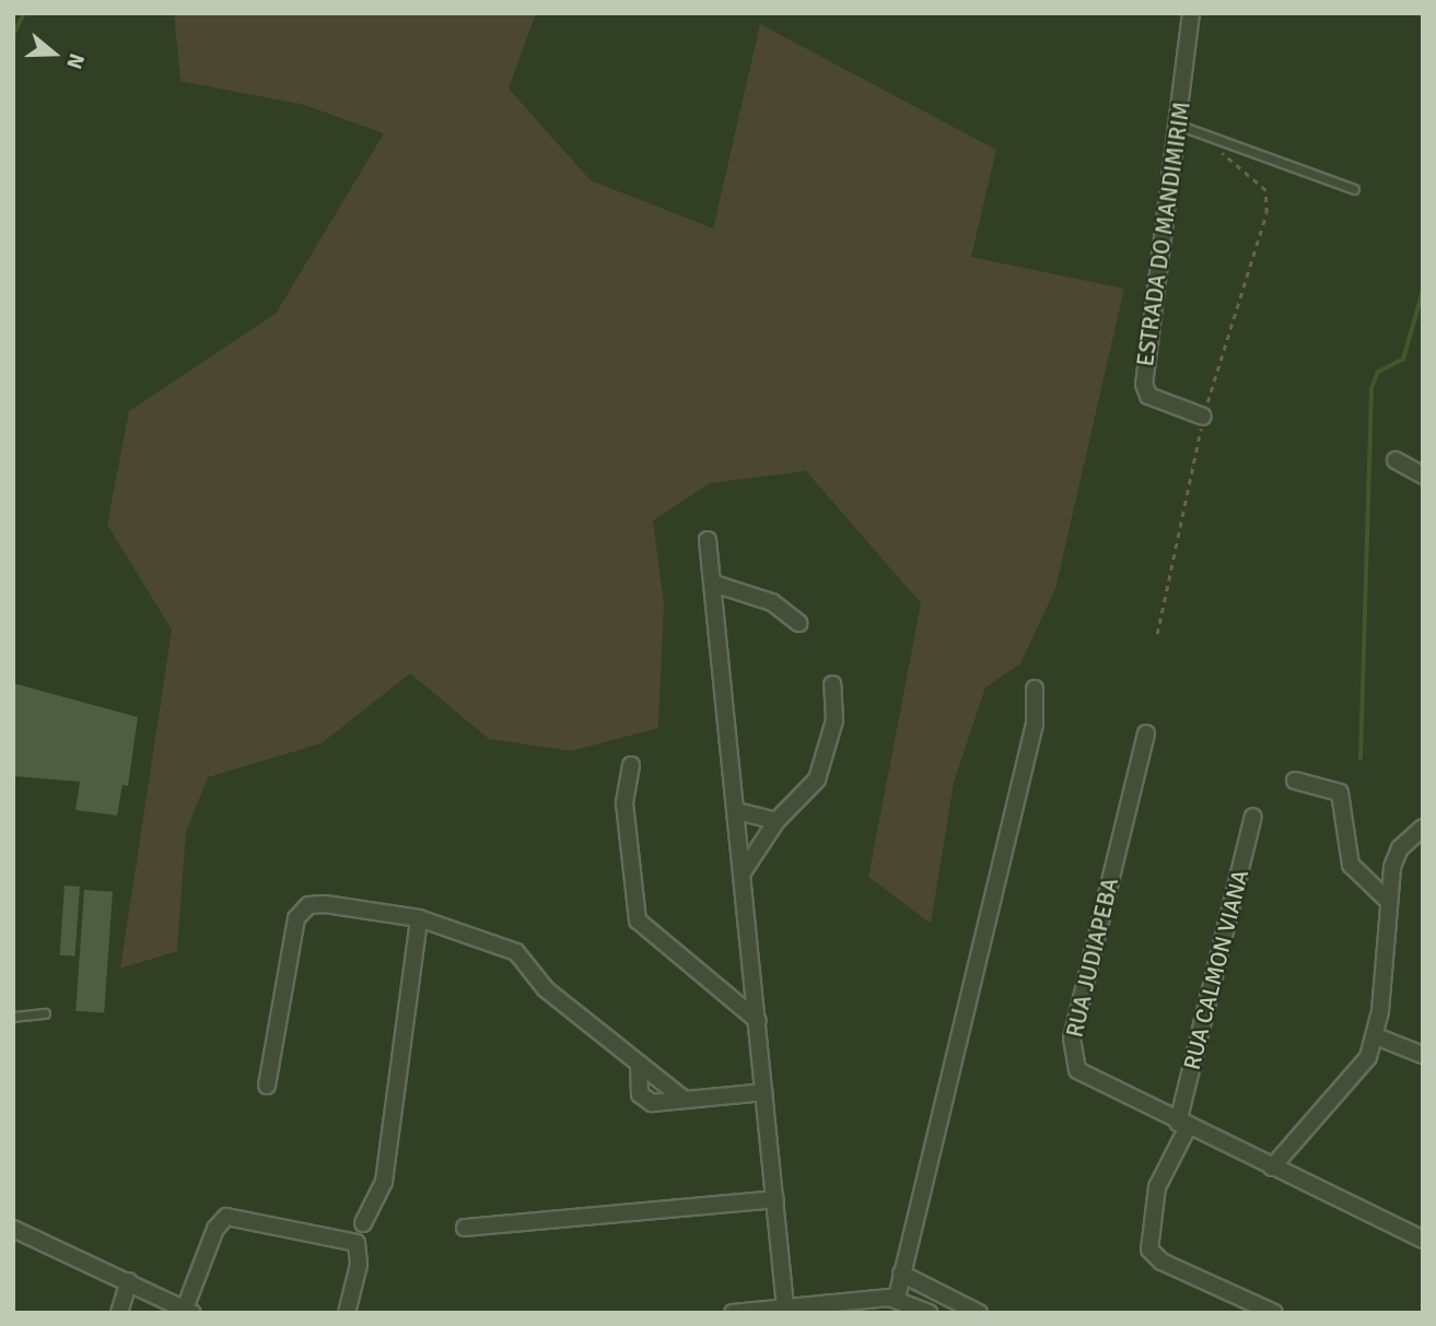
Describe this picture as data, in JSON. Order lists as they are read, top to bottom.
{
  "streets": {
    "street": ["ESTRADA DO MANDIMIRIM", "RUA JUDIAPEBA", "RUA CALMON VIANA"]
  },
  "crossings": [
    ["RUA JUDIAPEBA", "RUA CALMON VIANA"]
  ],
  "north": "right"
}
